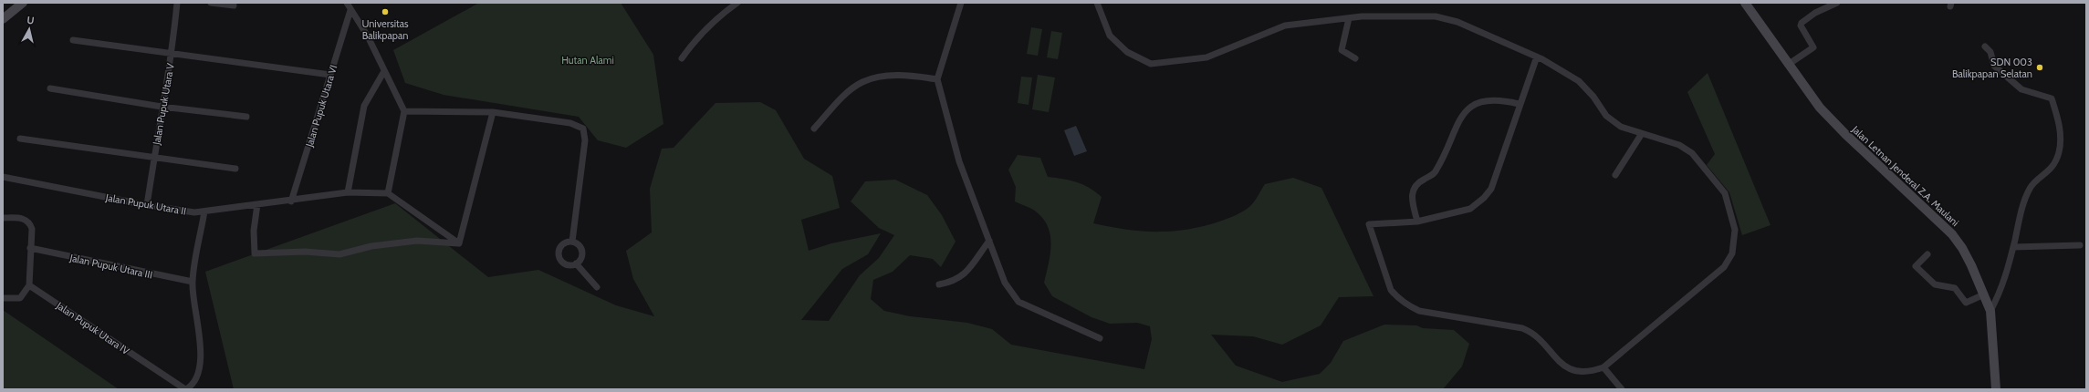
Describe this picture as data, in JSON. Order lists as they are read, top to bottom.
{
  "streets": {
    "street": [
      "Jalan Pupuk Utara V",
      "Jalan Pupuk Utara VI",
      "Jalan Letnan Jenderal Z.A. Maulani",
      "Jalan Pupuk Utara II",
      "Jalan Pupuk Utara III",
      "Jalan Pupuk Utara IV"
    ]
  },
  "crossings": [
    ["Jalan Pupuk Utara V", "Jalan Pupuk Utara II"],
    ["Jalan Pupuk Utara VI", "Jalan Pupuk Utara II"]
  ],
  "parks": ["Hutan Alami"],
  "places": ["Universitas Balikpapan", "SDN 003 Balikpapan Selatan"],
  "north": "top"
}
